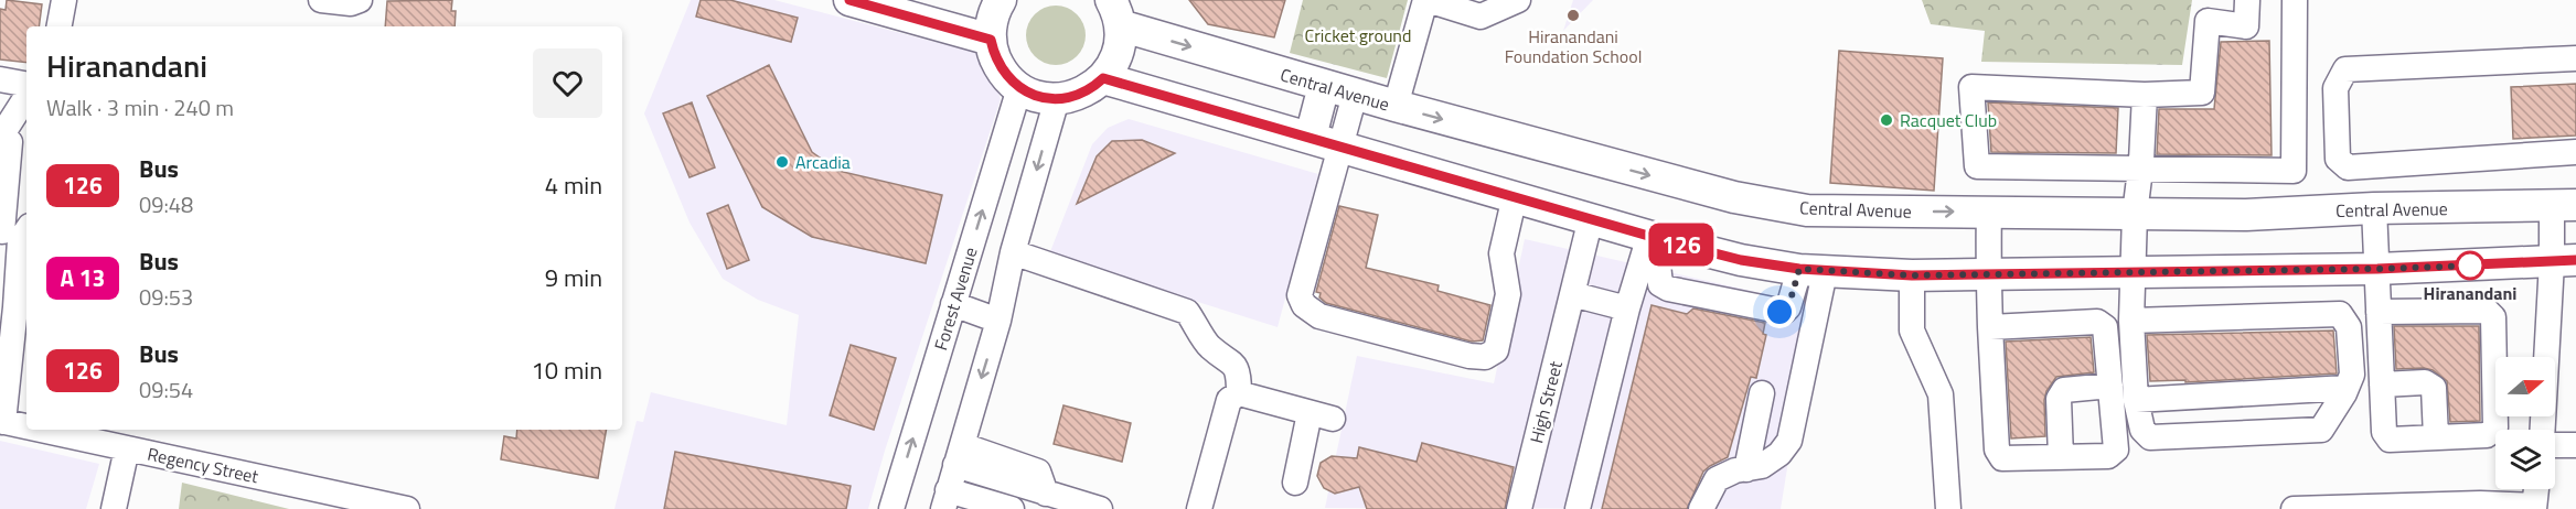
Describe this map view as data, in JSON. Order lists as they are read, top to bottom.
{
  "streets": {
    "main road": ["Central Avenue"],
    "street": ["Forest Avenue", "High Street", "Regency Street"]
  },
  "parks": ["Cricket ground"],
  "places": [
    "Hiranandani Foundation School",
    "Racquet Club",
    "Arcadia",
    "Hiranandani"
  ],
  "lines": ["bus line 126"],
  "north": "right",
  "page": {
    "on_map": "126",
    "heading": ["Hiranandani", "Walk · 3 min · 240 m"],
    "list": [
      {
        "mark": "126",
        "name": "Bus",
        "note": "09:48",
        "value": "4 min"
      },
      {
        "mark": "A 13",
        "name": "Bus",
        "note": "09:53",
        "value": "9 min"
      },
      {
        "mark": "126",
        "name": "Bus",
        "note": "09:54",
        "value": "10 min"
      }
    ]
  }
}
